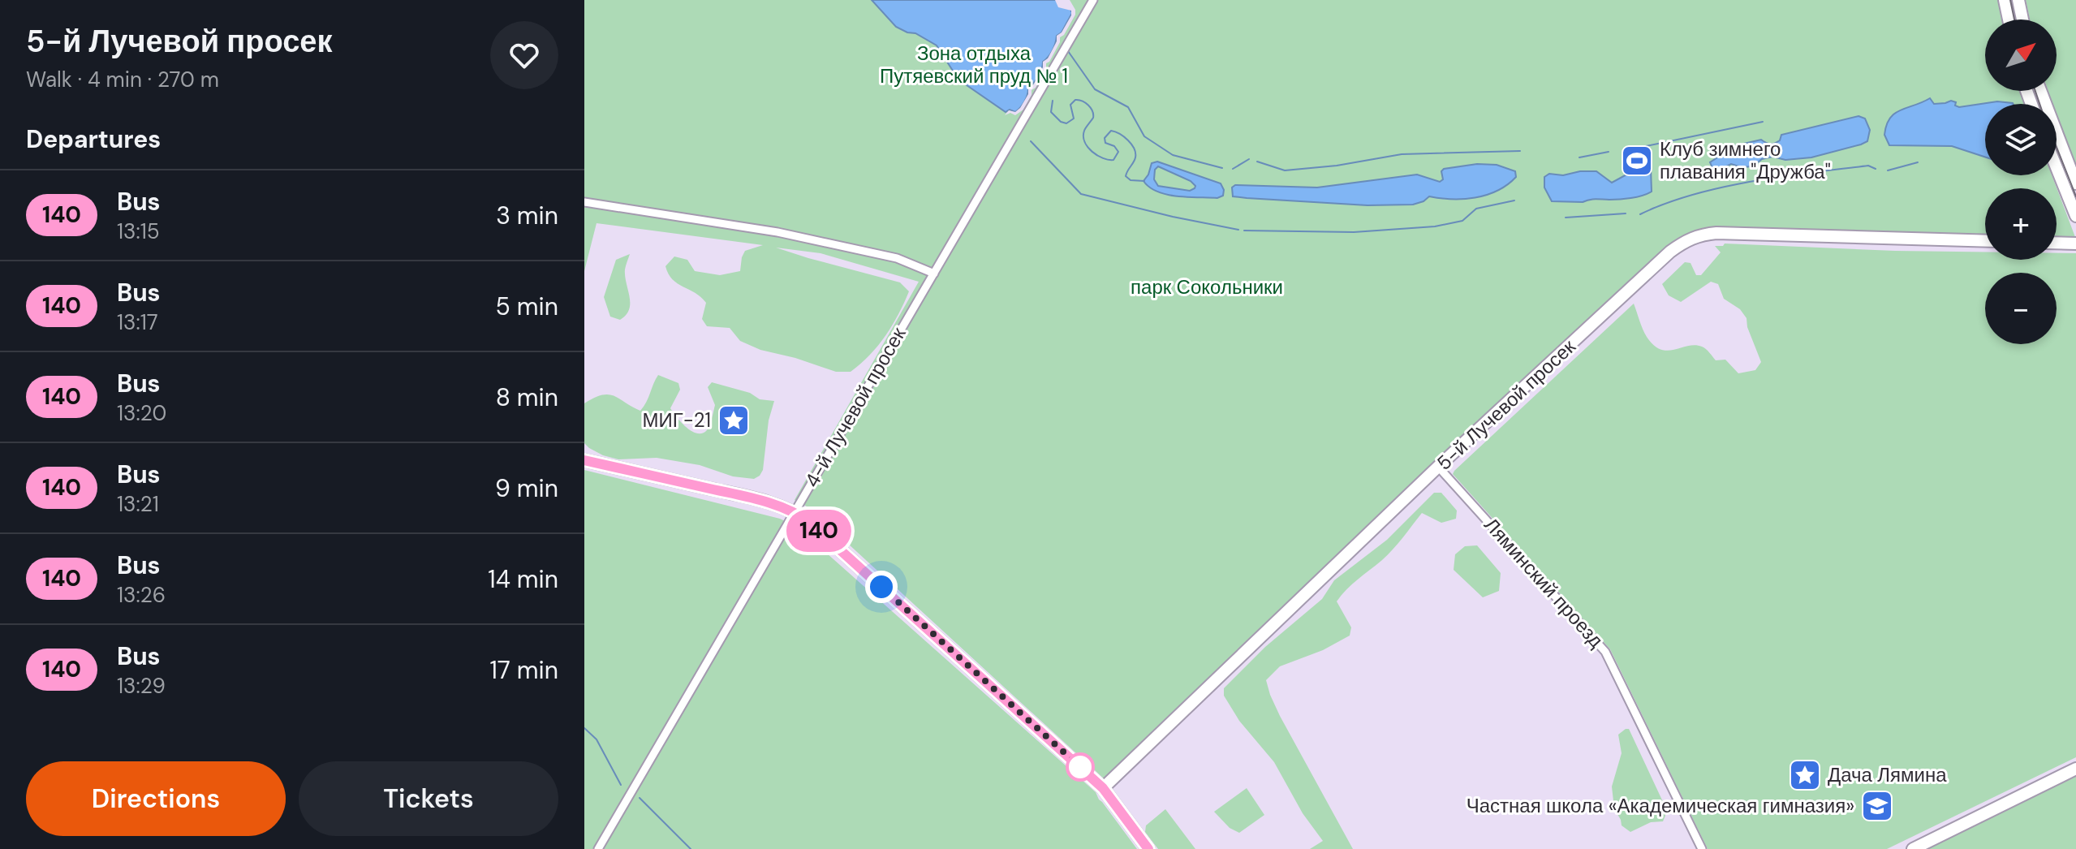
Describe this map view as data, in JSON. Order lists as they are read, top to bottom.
{
  "streets": {
    "street": ["5-й Лучевой просек", "4-й Лучевой просек", "Ляминский проезд"]
  },
  "crossings": [
    ["5-й Лучевой просек", "Ляминский проезд"]
  ],
  "parks": ["Зона отдыха Путяевский пруд № 1", "парк Сокольники"],
  "places": {
    "sports": ["Клуб зимнего плавания \"Дружба\""],
    "place": ["МИГ-21", "Дача Лямина"],
    "school or university": ["Частная школа «Академическая гимназия»"]
  },
  "lines": ["bus line 140"],
  "north": "top right",
  "page": {
    "heading": [
      ["5-й Лучевой просек", "Walk · 4 min · 270 m"],
      "Departures"
    ],
    "on_map": "140",
    "map_buttons": ["+", "−"],
    "list": [
      {
        "mark": "140",
        "name": "Bus",
        "note": "13:15",
        "value": "3 min"
      },
      {
        "mark": "140",
        "name": "Bus",
        "note": "13:17",
        "value": "5 min"
      },
      {
        "mark": "140",
        "name": "Bus",
        "note": "13:20",
        "value": "8 min"
      },
      {
        "mark": "140",
        "name": "Bus",
        "note": "13:21",
        "value": "9 min"
      },
      {
        "mark": "140",
        "name": "Bus",
        "note": "13:26",
        "value": "14 min"
      },
      {
        "mark": "140",
        "name": "Bus",
        "note": "13:29",
        "value": "17 min"
      }
    ],
    "buttons": ["Directions", "Tickets"]
  }
}
